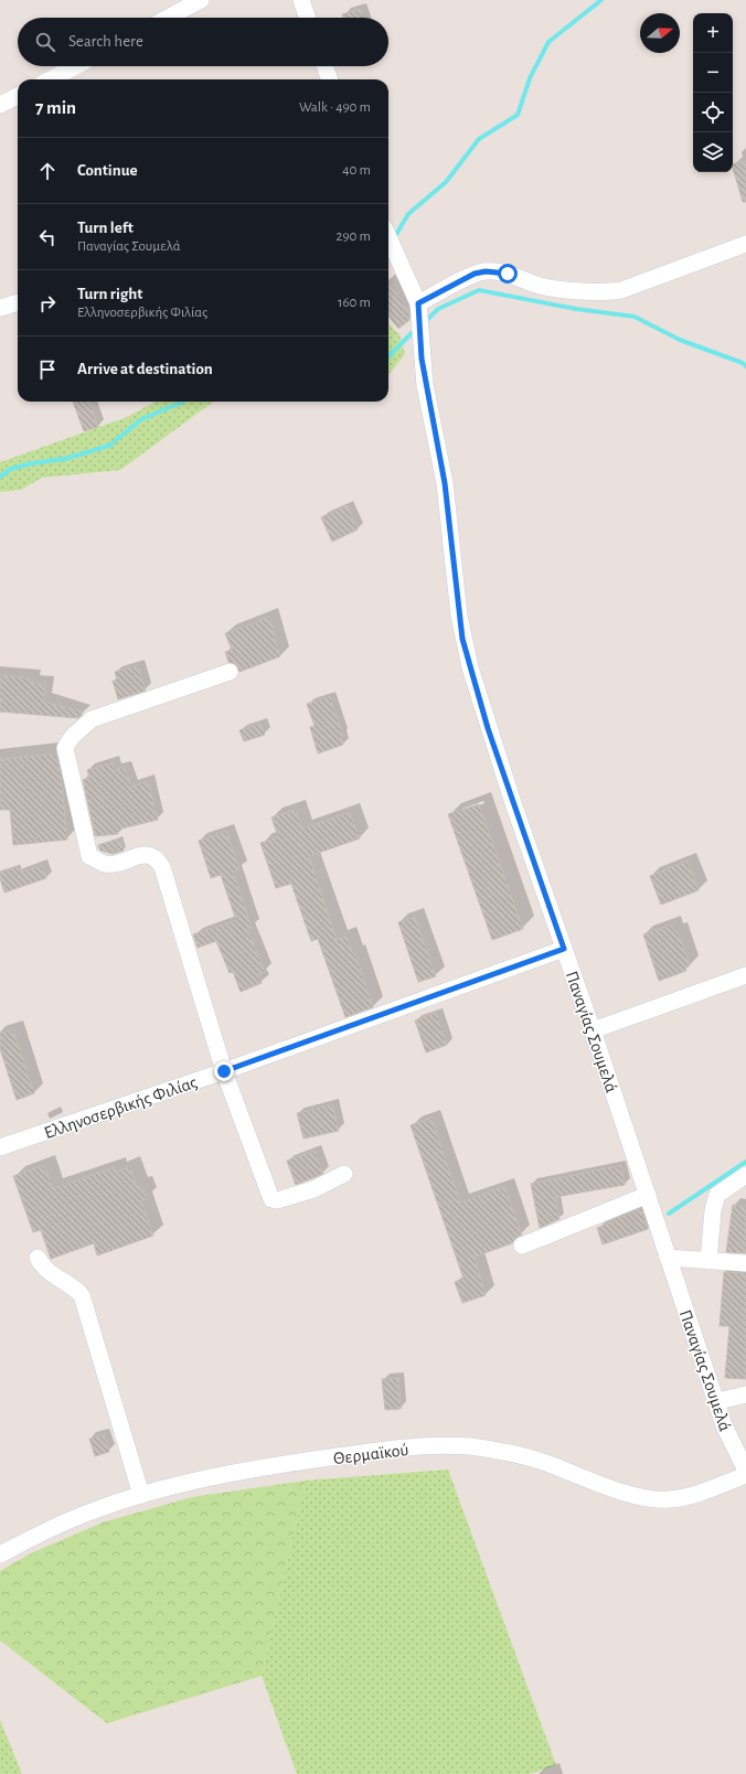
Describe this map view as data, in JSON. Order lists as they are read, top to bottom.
{
  "streets": {
    "street": ["Παναγίας Σουμελά", "Ελληνοσερβικής Φιλίας", "Θερμαϊκού"]
  },
  "crossings": [
    ["Παναγίας Σουμελά", "Ελληνοσερβικής Φιλίας"]
  ],
  "north": "right",
  "page": {
    "map_buttons": ["+", "−"],
    "search": "Search here",
    "heading": ["7 min", "Walk · 490 m"],
    "list": [
      ["Continue", "40 m"],
      ["Turn left", "Παναγίας Σουμελά", "290 m"],
      ["Turn right", "Ελληνοσερβικής Φιλίας", "160 m"],
      "Arrive at destination"
    ]
  }
}
